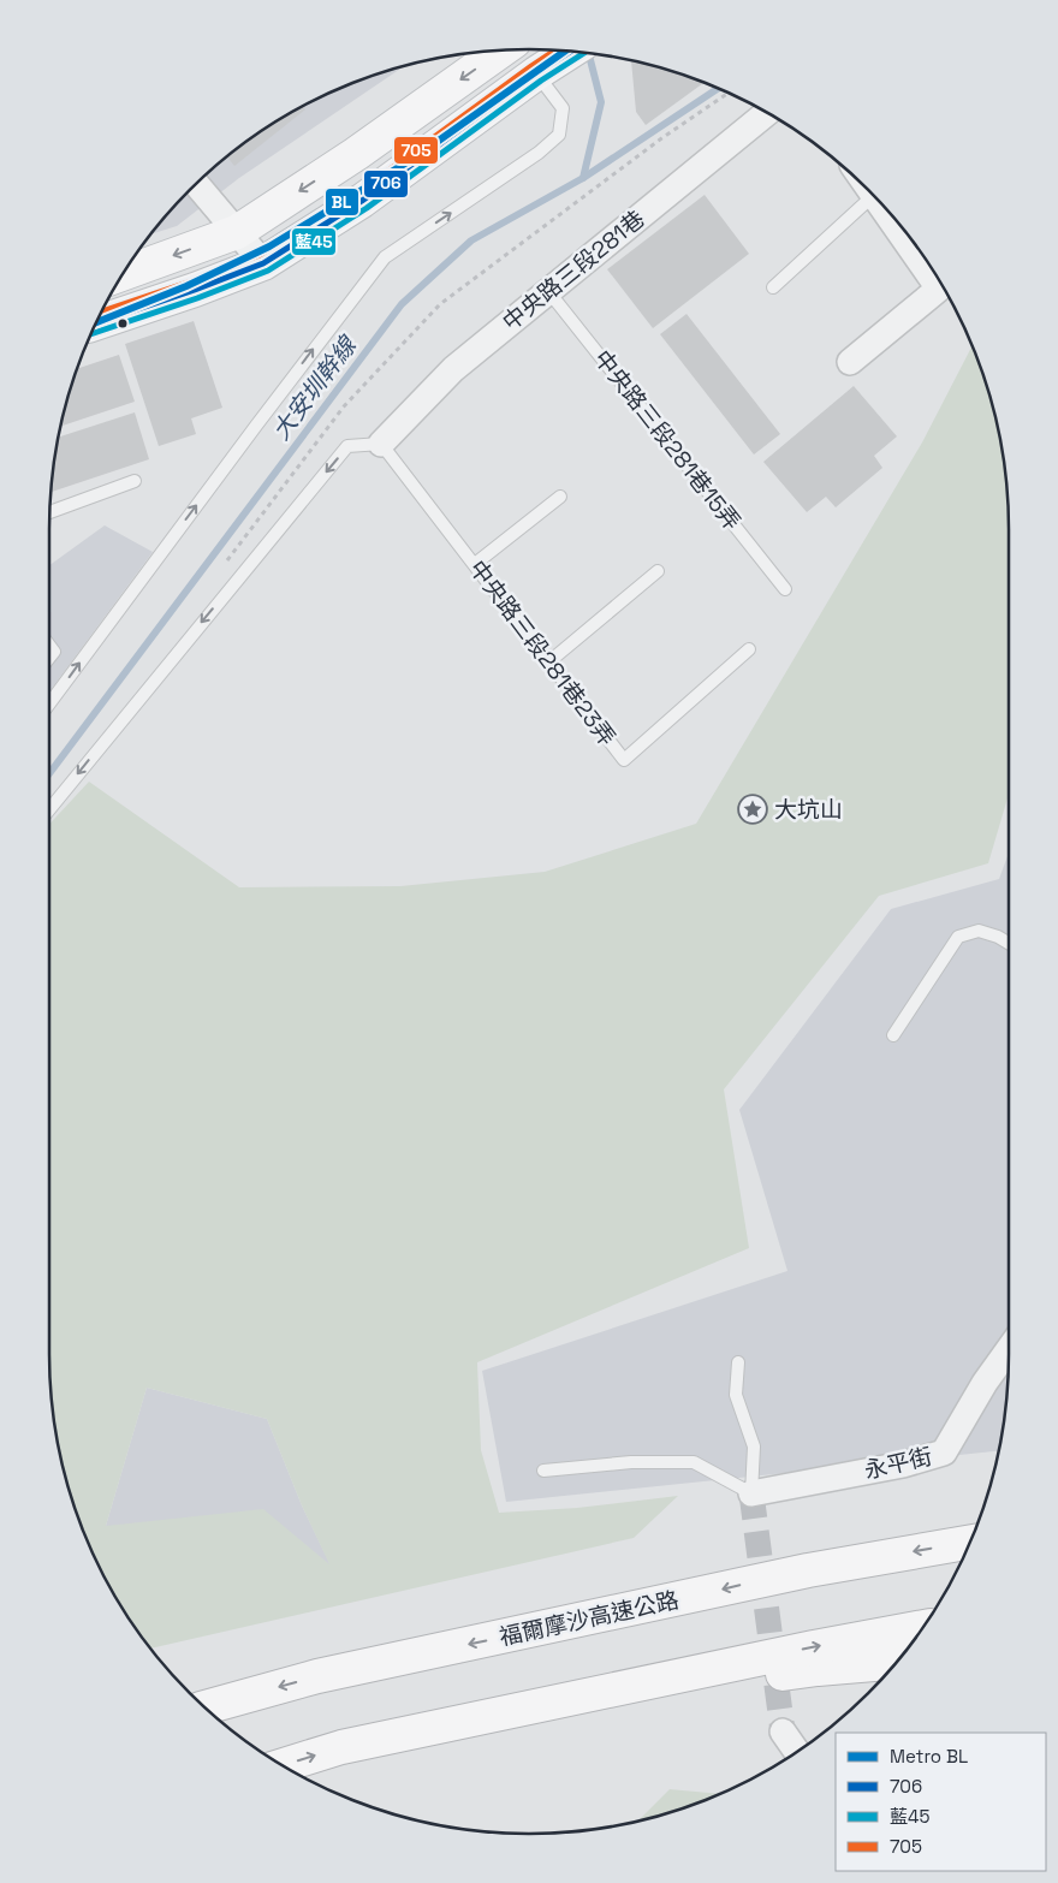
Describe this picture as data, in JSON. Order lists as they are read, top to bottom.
{
  "streets": {
    "main road": ["福爾摩沙高速公路"],
    "street": ["中央路三段281巷", "永平街"],
    "lane": ["中央路三段281巷15弄", "中央路三段281巷23弄"]
  },
  "crossings": [
    ["中央路三段281巷", "中央路三段281巷15弄"],
    ["中央路三段281巷", "中央路三段281巷23弄"]
  ],
  "water": ["大安圳幹線"],
  "places": {
    "place": ["大坑山"]
  },
  "lines": [
    "transit line 705",
    "metro line BL",
    "transit line 706",
    "transit line 藍45"
  ],
  "legend": [
    "Metro BL",
    "706",
    "藍45",
    "705"
  ]
}
